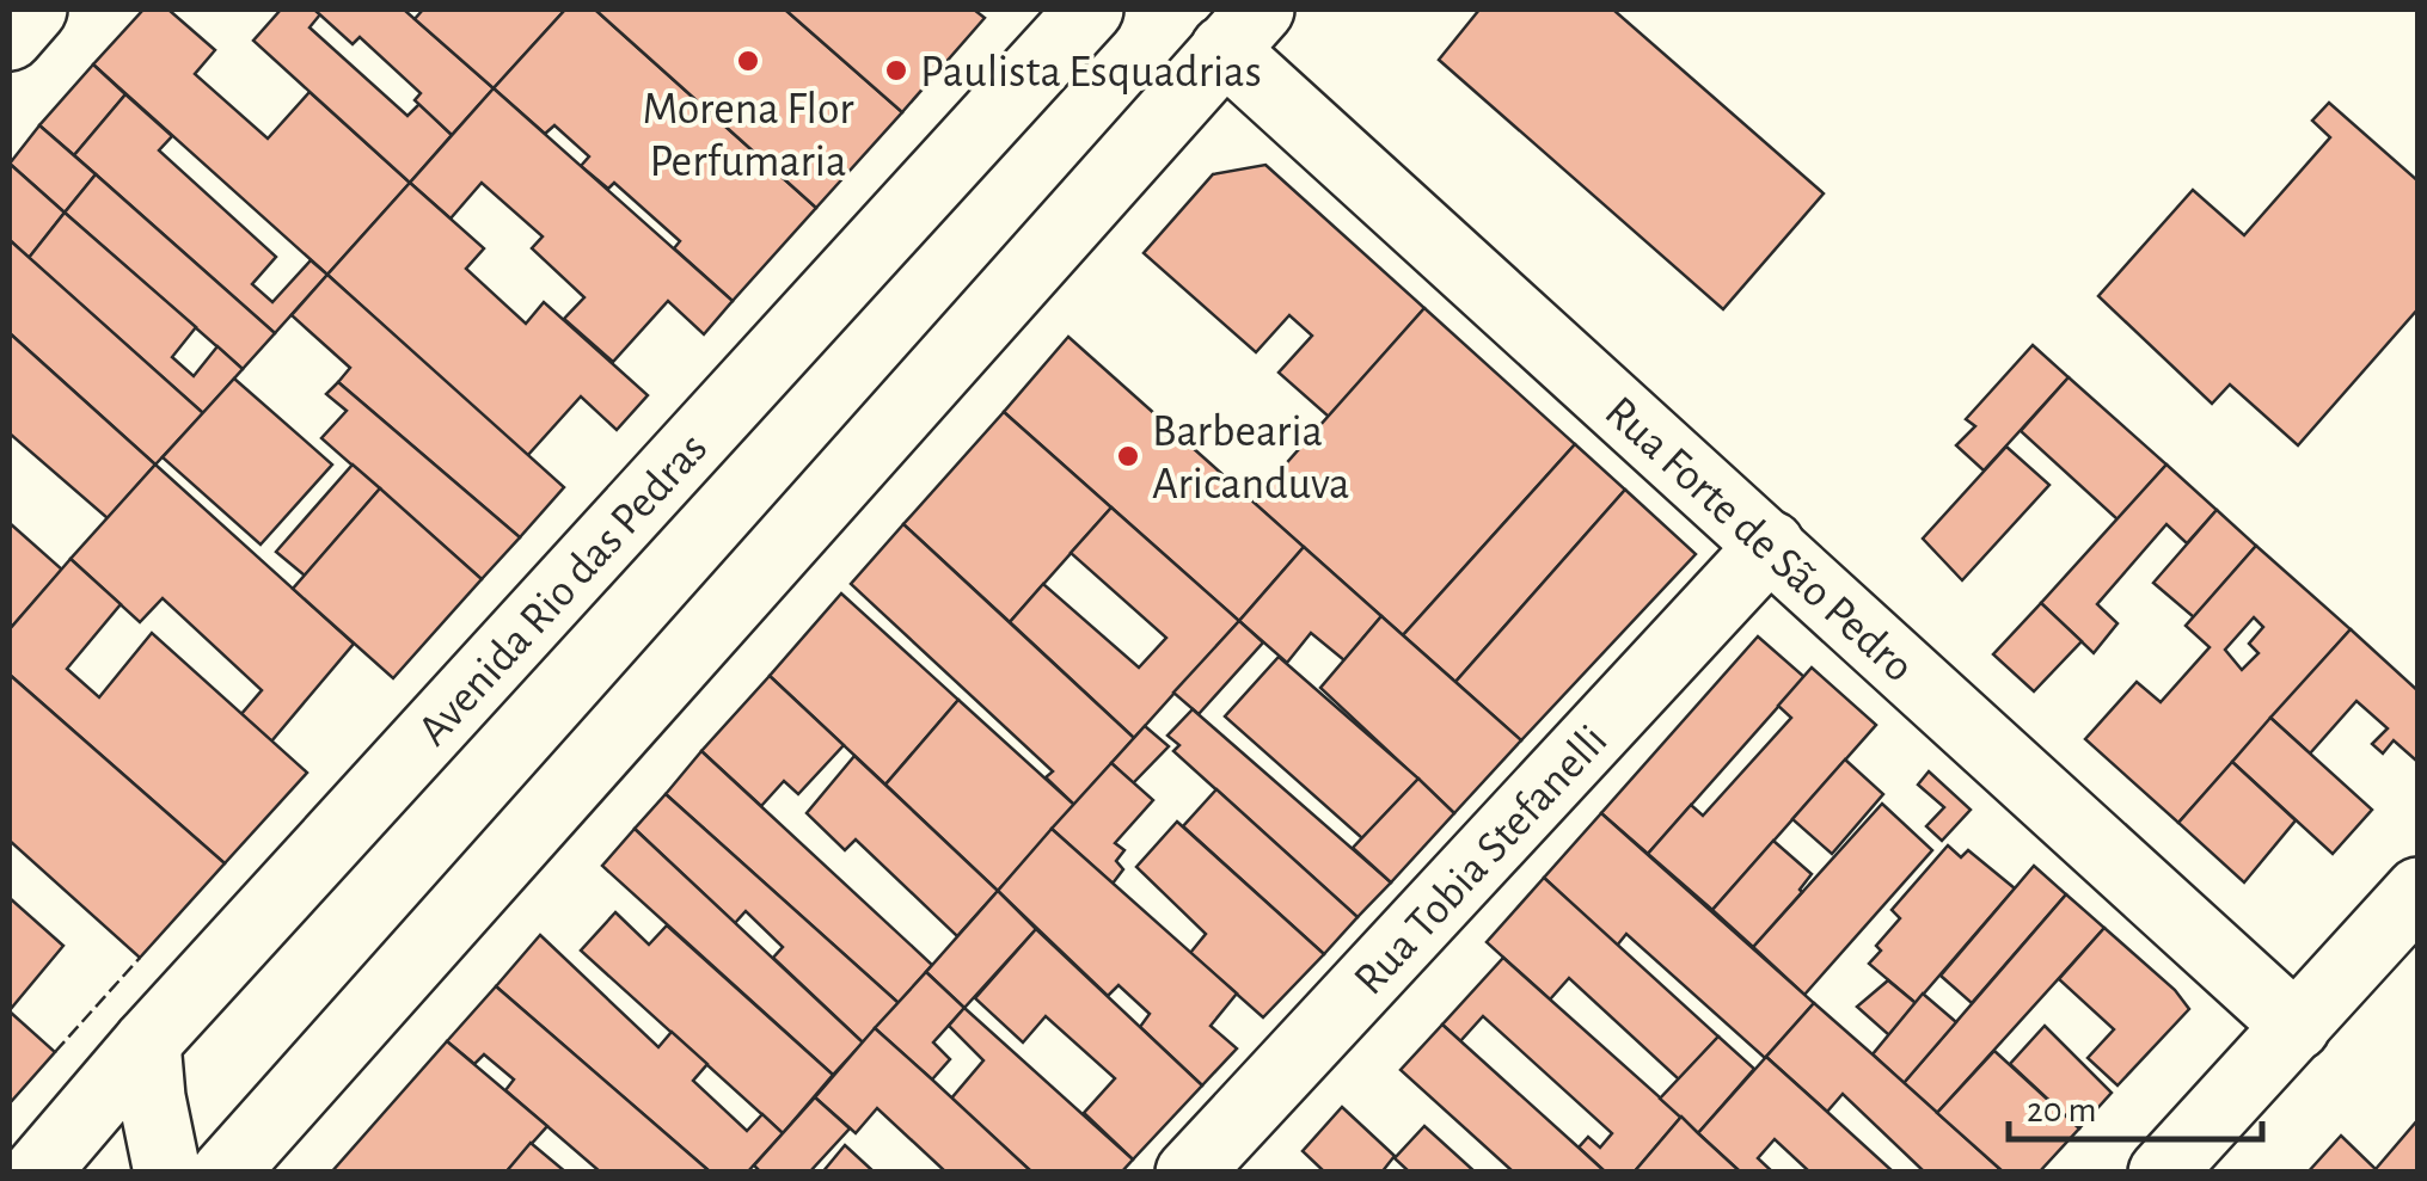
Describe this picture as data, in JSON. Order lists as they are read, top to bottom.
{
  "streets": {
    "main road": ["Rua Forte de São Pedro", "Avenida Rio das Pedras", "Rua Tobia Stefanelli"]
  },
  "crossings": [
    ["Rua Forte de São Pedro", "Rua Tobia Stefanelli"]
  ],
  "places": ["Morena Flor Perfumaria", "Paulista Esquadrias", "Barbearia Aricanduva"],
  "scale_bar": "20 m"
}
